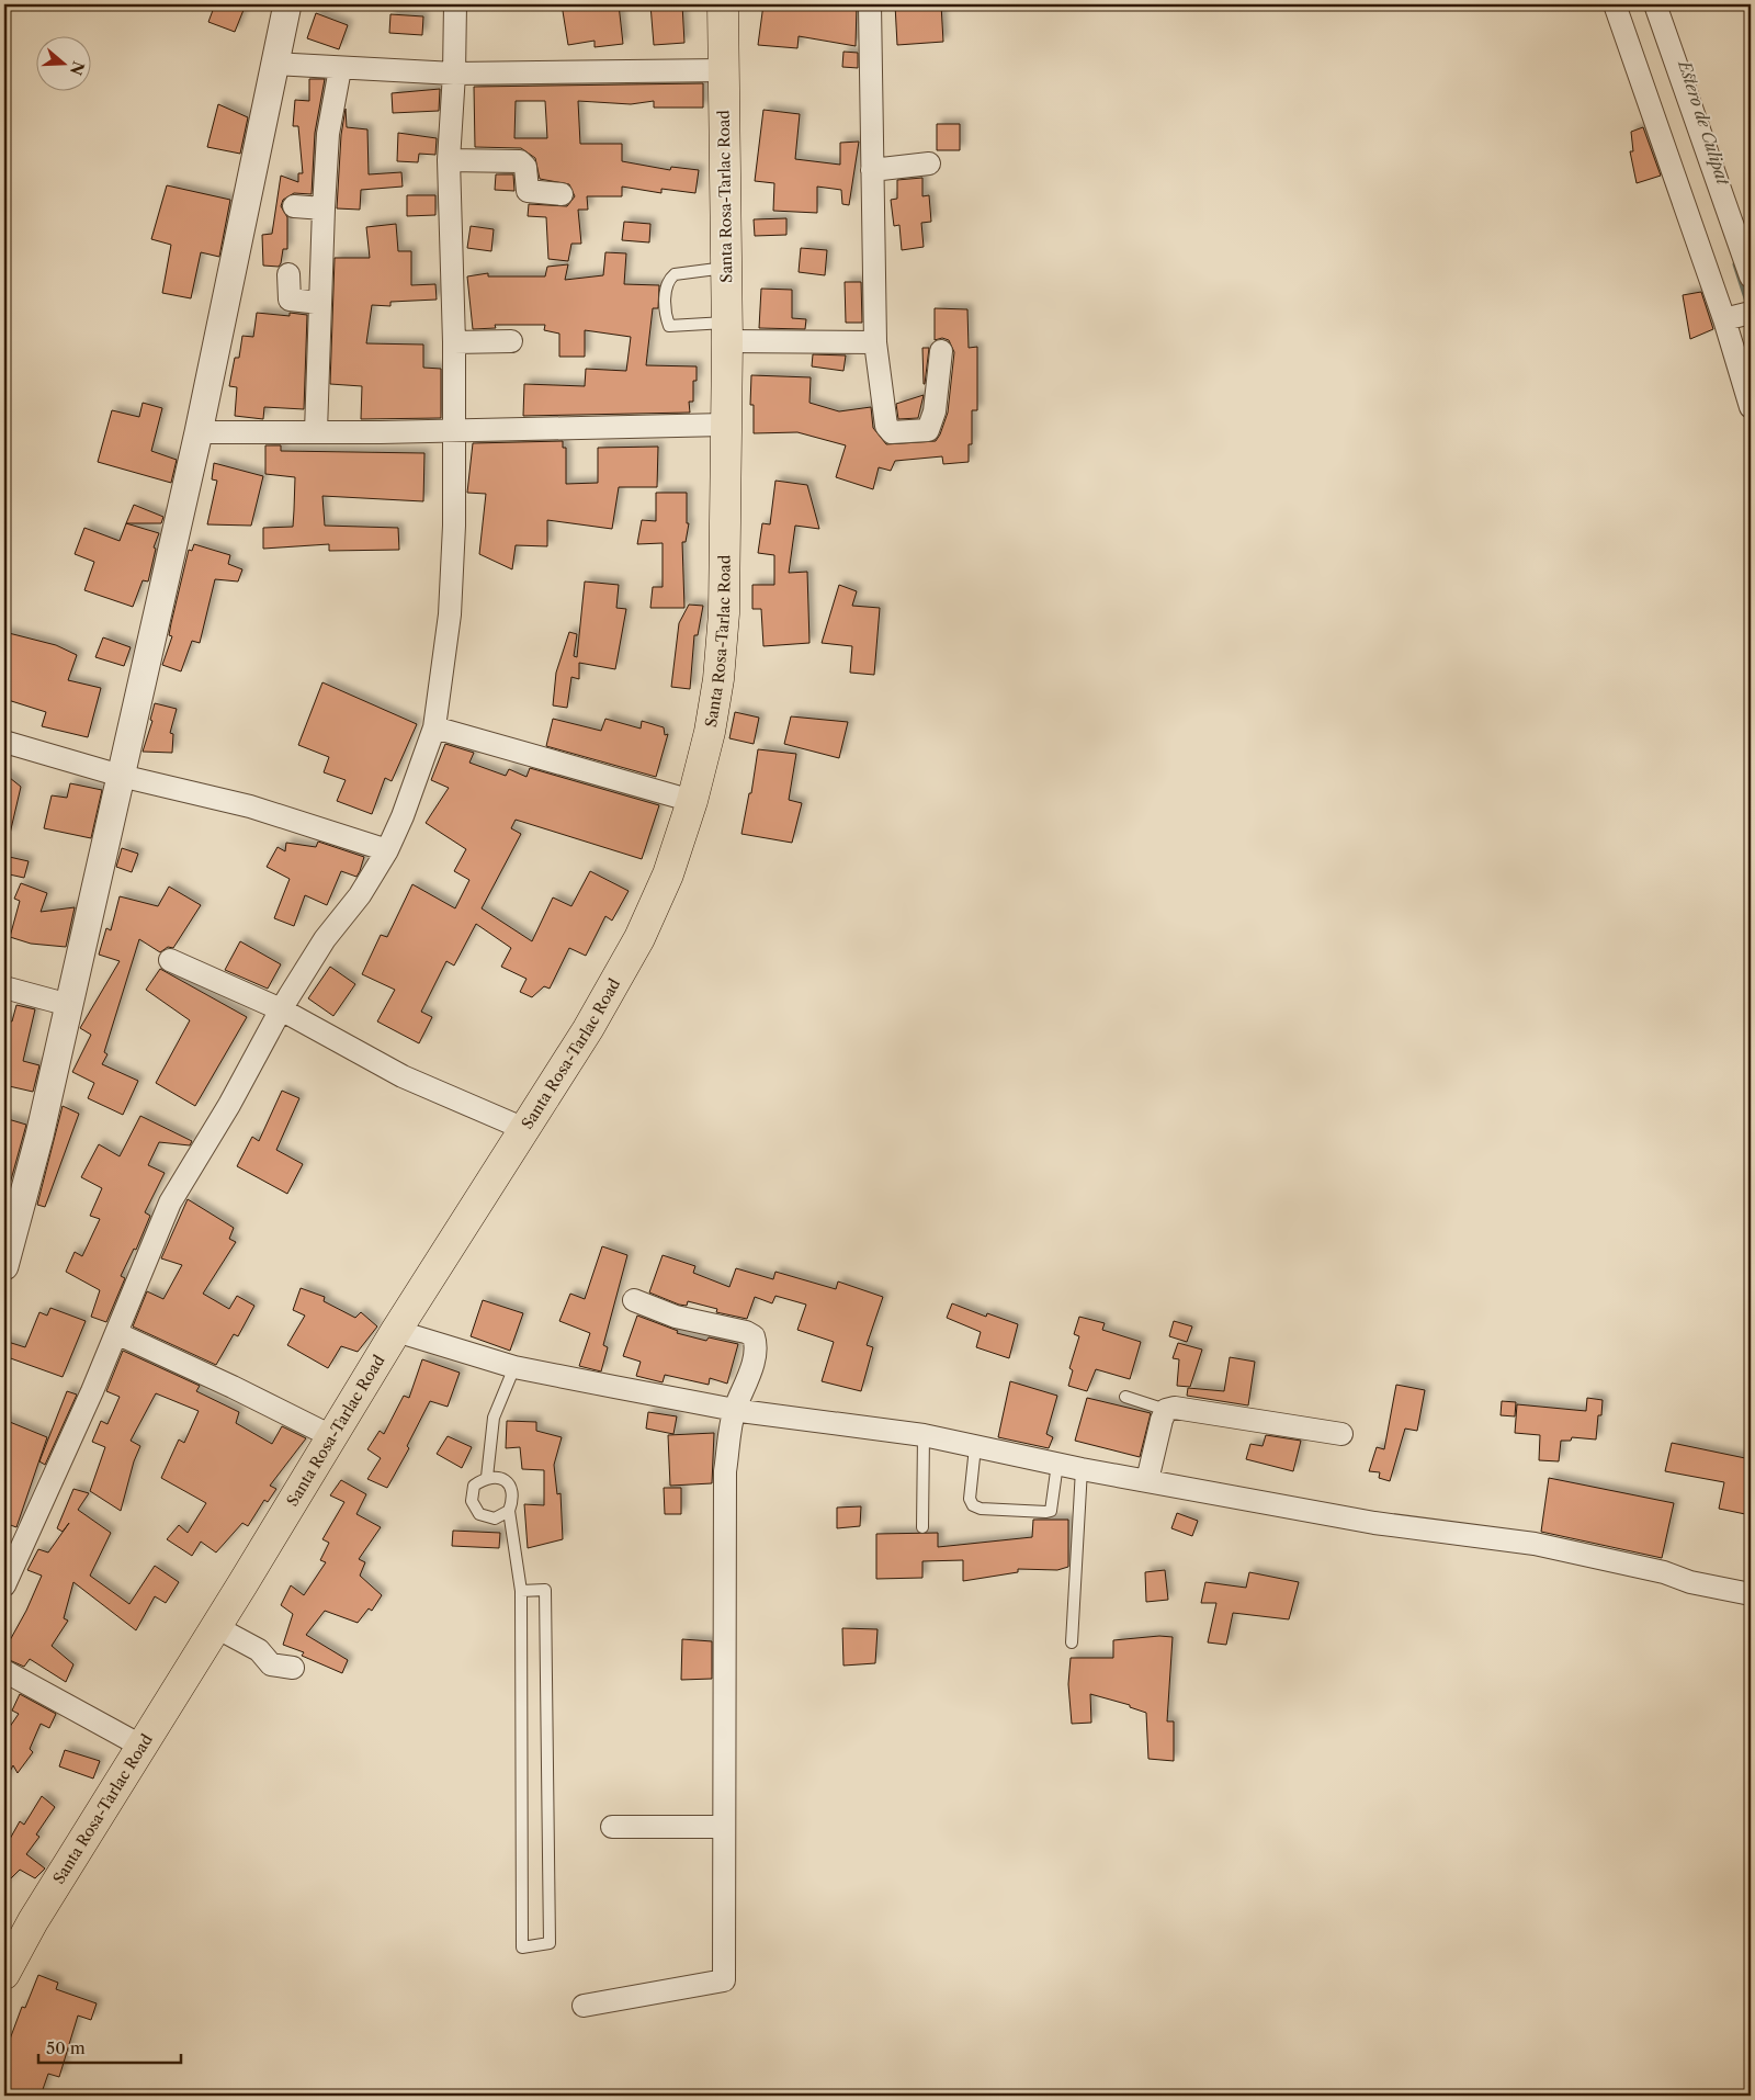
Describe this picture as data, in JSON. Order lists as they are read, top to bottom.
{
  "streets": {
    "highway": ["Santa Rosa-Tarlac Road"]
  },
  "water": ["Estero de Culipat"],
  "scale_bar": "50 m",
  "north": "right"
}
